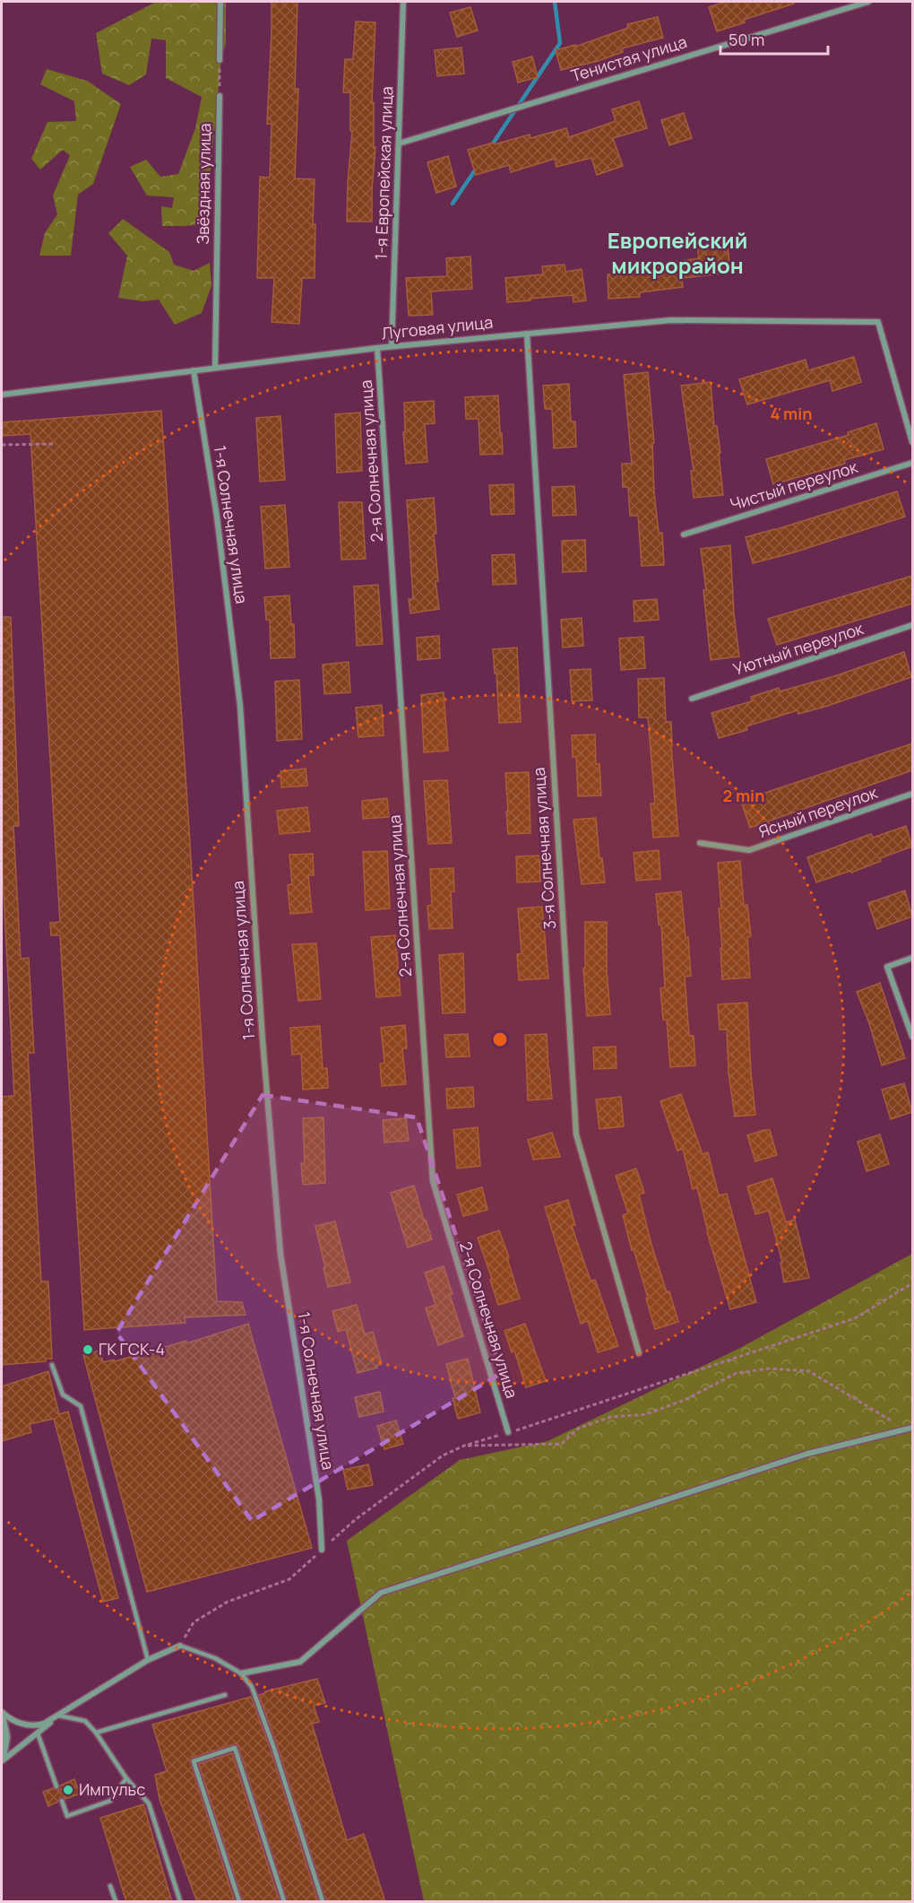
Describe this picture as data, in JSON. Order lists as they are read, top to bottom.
{
  "streets": {
    "street": [
      "Тенистая улица",
      "1-я Европейская улица",
      "Звёздная улица",
      "Луговая улица",
      "2-я Солнечная улица",
      "Чистый переулок",
      "1-я Солнечная улица",
      "Уютный переулок",
      "Ясный переулок",
      "3-я Солнечная улица"
    ]
  },
  "crossings": [
    ["Тенистая улица", "1-я Европейская улица"],
    ["1-я Европейская улица", "Луговая улица"],
    ["Звёздная улица", "Луговая улица"],
    ["Луговая улица", "2-я Солнечная улица"],
    ["Луговая улица", "1-я Солнечная улица"],
    ["Луговая улица", "3-я Солнечная улица"]
  ],
  "districts": ["Европейский микрорайон"],
  "places": ["ГК ГСК-4", "Импульс"],
  "scale_bar": "50 m",
  "rings": ["4 min", "2 min"]
}
